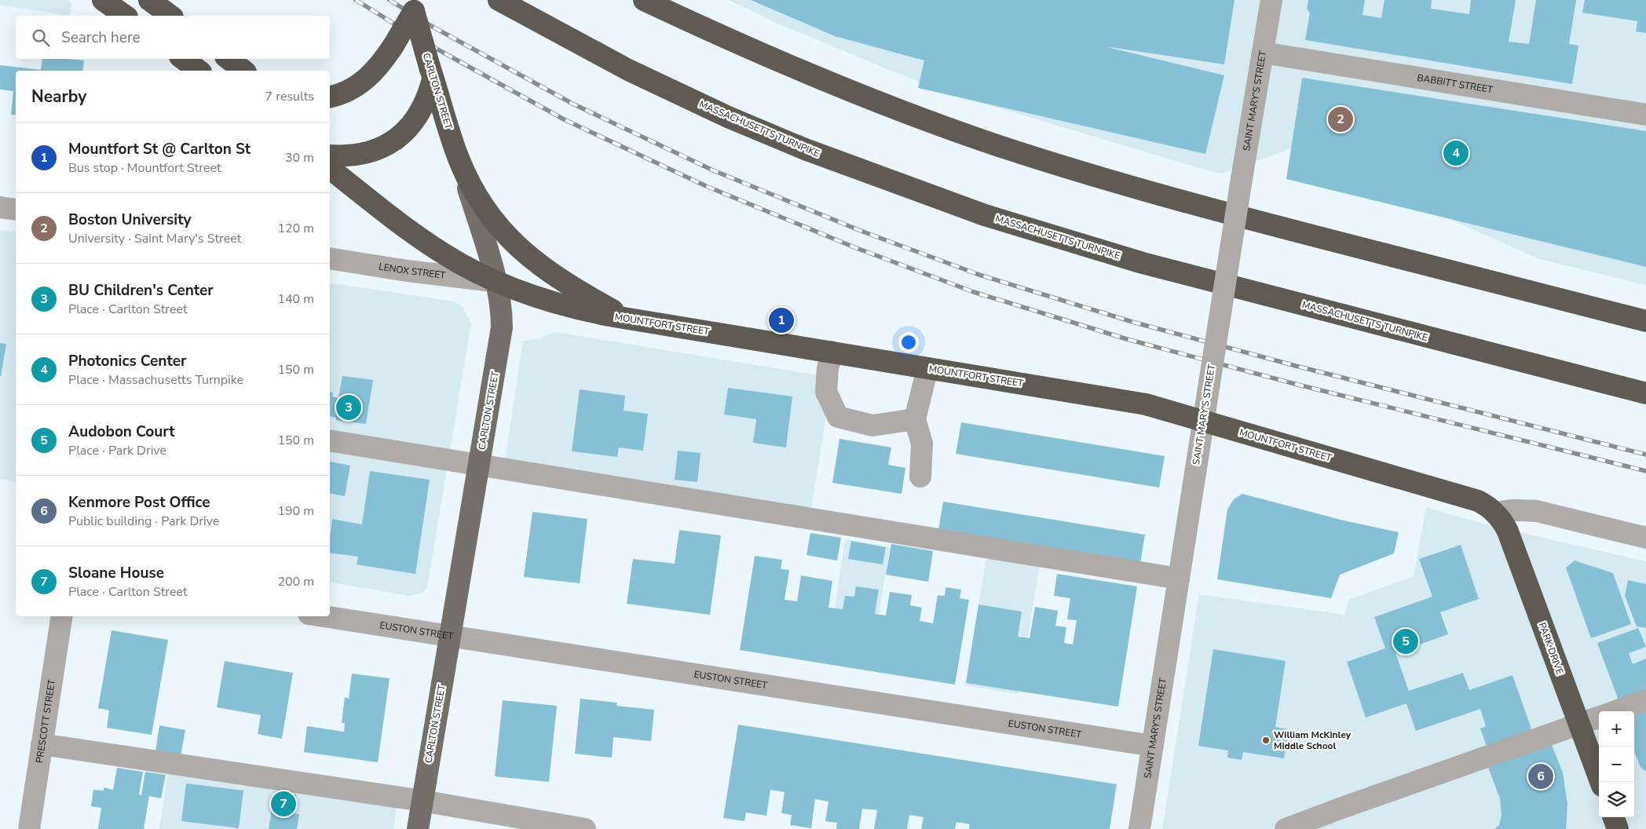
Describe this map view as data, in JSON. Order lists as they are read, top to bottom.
{
  "streets": {
    "highway": [
      "CARLTON STREET",
      "MASSACHUSETTS TURNPIKE",
      "MOUNTFORT STREET",
      "PARK DRIVE"
    ],
    "street": [
      "BABBITT STREET",
      "SAINT MARY'S STREET",
      "LENOX STREET",
      "EUSTON STREET",
      "PRESCOTT STREET"
    ]
  },
  "crossings": [
    ["BABBITT STREET", "SAINT MARY'S STREET"],
    ["CARLTON STREET", "LENOX STREET"],
    ["CARLTON STREET", "MOUNTFORT STREET"],
    ["CARLTON STREET", "EUSTON STREET"],
    ["SAINT MARY'S STREET", "MOUNTFORT STREET"],
    ["SAINT MARY'S STREET", "EUSTON STREET"],
    ["LENOX STREET", "MOUNTFORT STREET"],
    ["MOUNTFORT STREET", "PARK DRIVE"]
  ],
  "places": ["William McKinley Middle School"],
  "page": {
    "search": "Search here",
    "heading": ["Nearby", "7 results"],
    "pins": [
      "2",
      "4",
      "1",
      "3",
      "5",
      "6",
      "7"
    ],
    "list": [
      {
        "mark": "1",
        "name": "Mountfort St @ Carlton St",
        "note": "Bus stop · Mountfort Street",
        "value": "30 m"
      },
      {
        "mark": "2",
        "name": "Boston University",
        "note": "University · Saint Mary's Street",
        "value": "120 m"
      },
      {
        "mark": "3",
        "name": "BU Children's Center",
        "note": "Place · Carlton Street",
        "value": "140 m"
      },
      {
        "mark": "4",
        "name": "Photonics Center",
        "note": "Place · Massachusetts Turnpike",
        "value": "150 m"
      },
      {
        "mark": "5",
        "name": "Audobon Court",
        "note": "Place · Park Drive",
        "value": "150 m"
      },
      {
        "mark": "6",
        "name": "Kenmore Post Office",
        "note": "Public building · Park Drive",
        "value": "190 m"
      },
      {
        "mark": "7",
        "name": "Sloane House",
        "note": "Place · Carlton Street",
        "value": "200 m"
      }
    ],
    "map_buttons": ["+", "−"]
  }
}
